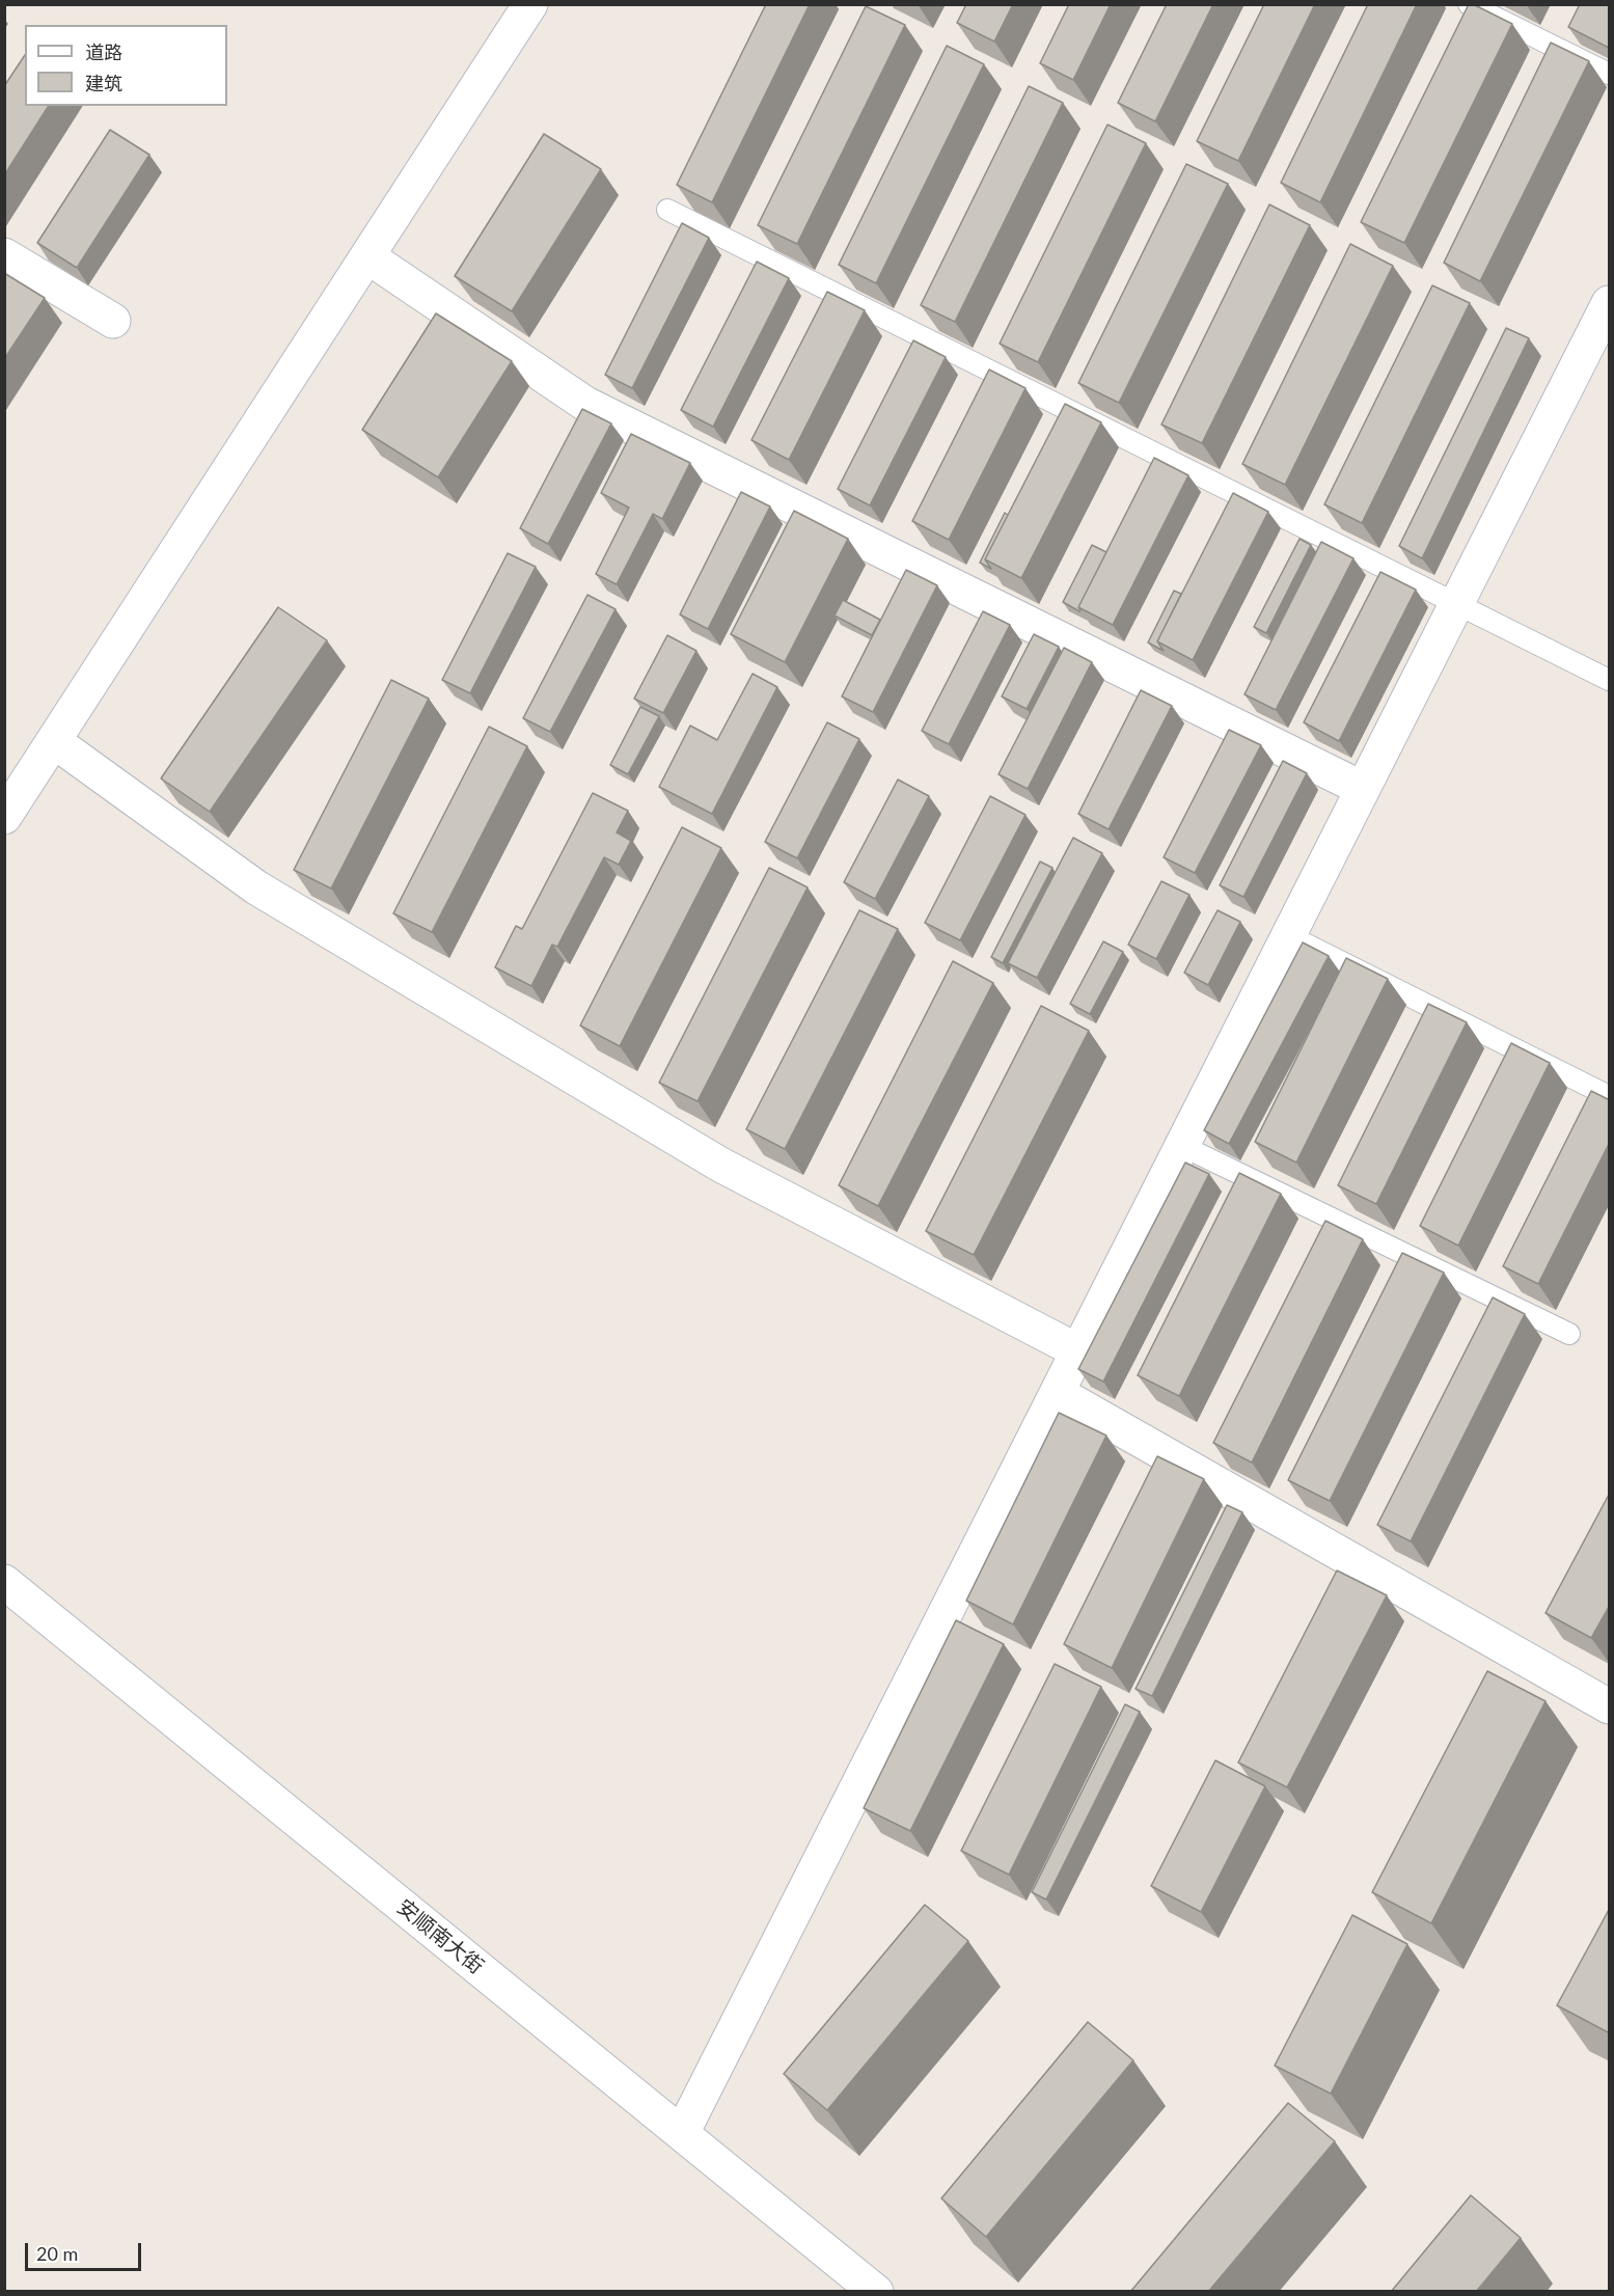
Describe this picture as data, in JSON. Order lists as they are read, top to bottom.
{
  "streets": {
    "street": ["安顺南大街"]
  },
  "legend": ["道路", "建筑"],
  "scale_bar": "20 m"
}
